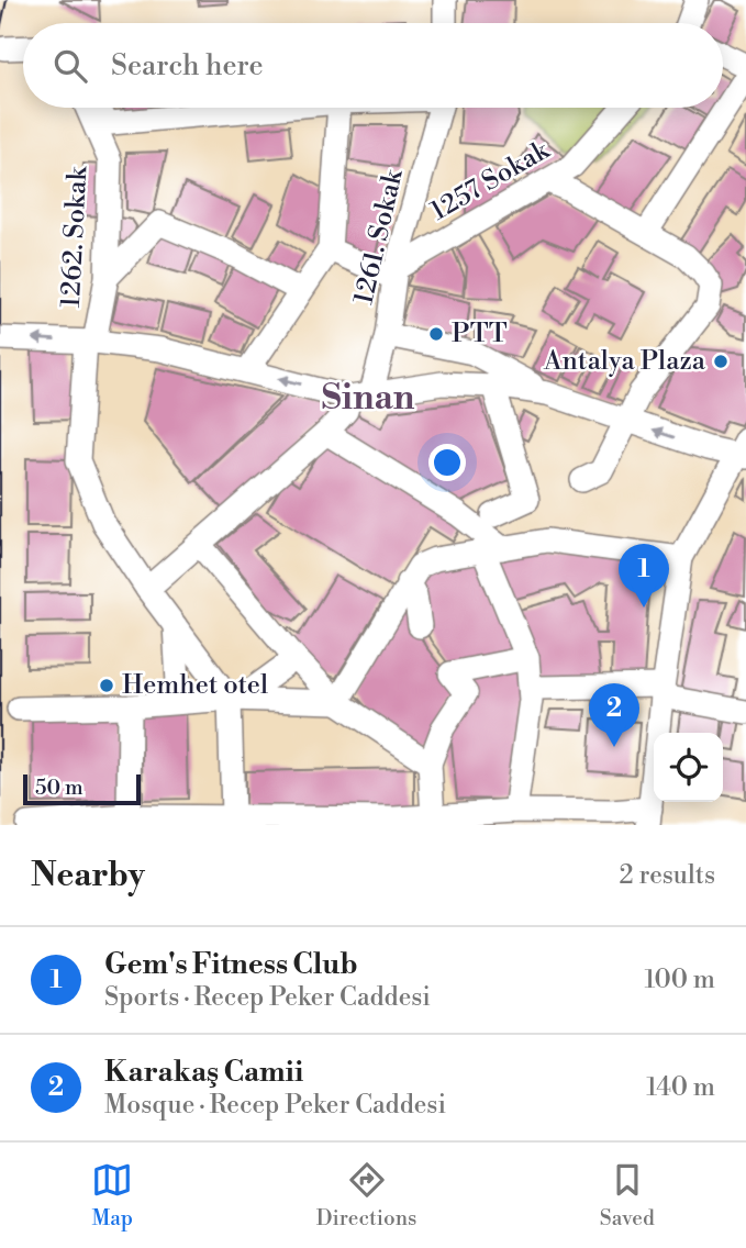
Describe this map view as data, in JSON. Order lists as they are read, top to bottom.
{
  "streets": {
    "street": ["1257 Sokak", "1262. Sokak", "1261. Sokak"]
  },
  "crossings": [
    ["1257 Sokak", "1261. Sokak"],
    ["1262. Sokak", "1261. Sokak"]
  ],
  "districts": ["Sinan"],
  "places": ["PTT", "Antalya Plaza", "Hemhet otel"],
  "scale_bar": "50 m",
  "page": {
    "search": "Search here",
    "pins": ["1", "2"],
    "scale": "50 m",
    "heading": ["Nearby", "2 results"],
    "list": [
      {
        "mark": "1",
        "name": "Gem's Fitness Club",
        "note": "Sports · Recep Peker Caddesi",
        "value": "100 m"
      },
      {
        "mark": "2",
        "name": "Karakaş Camii",
        "note": "Mosque · Recep Peker Caddesi",
        "value": "140 m"
      }
    ],
    "nav": ["Map", "Directions", "Saved"]
  }
}
